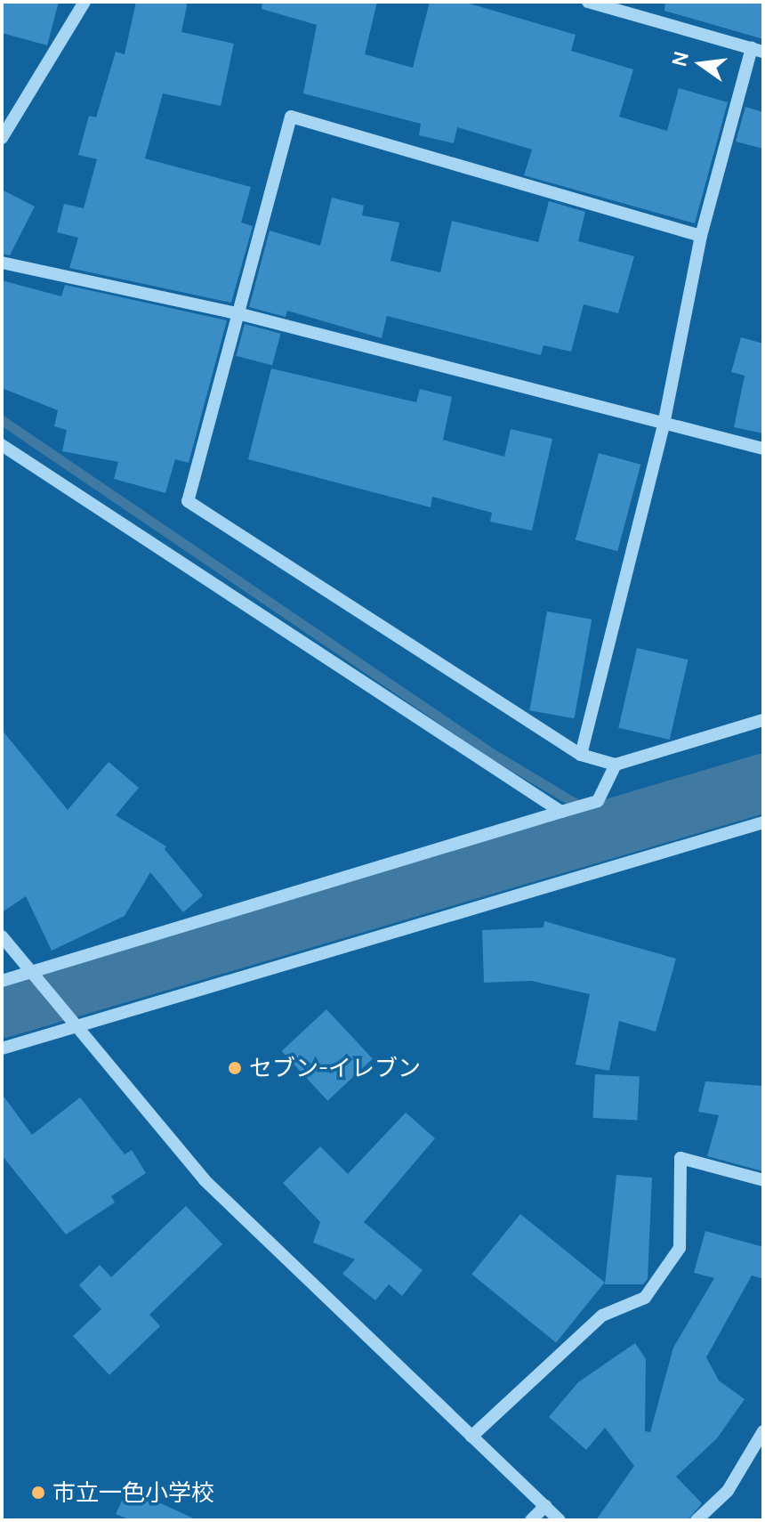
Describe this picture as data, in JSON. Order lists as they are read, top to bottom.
{
  "places": ["セブン-イレブン", "市立一色小学校"],
  "north": "left"
}
